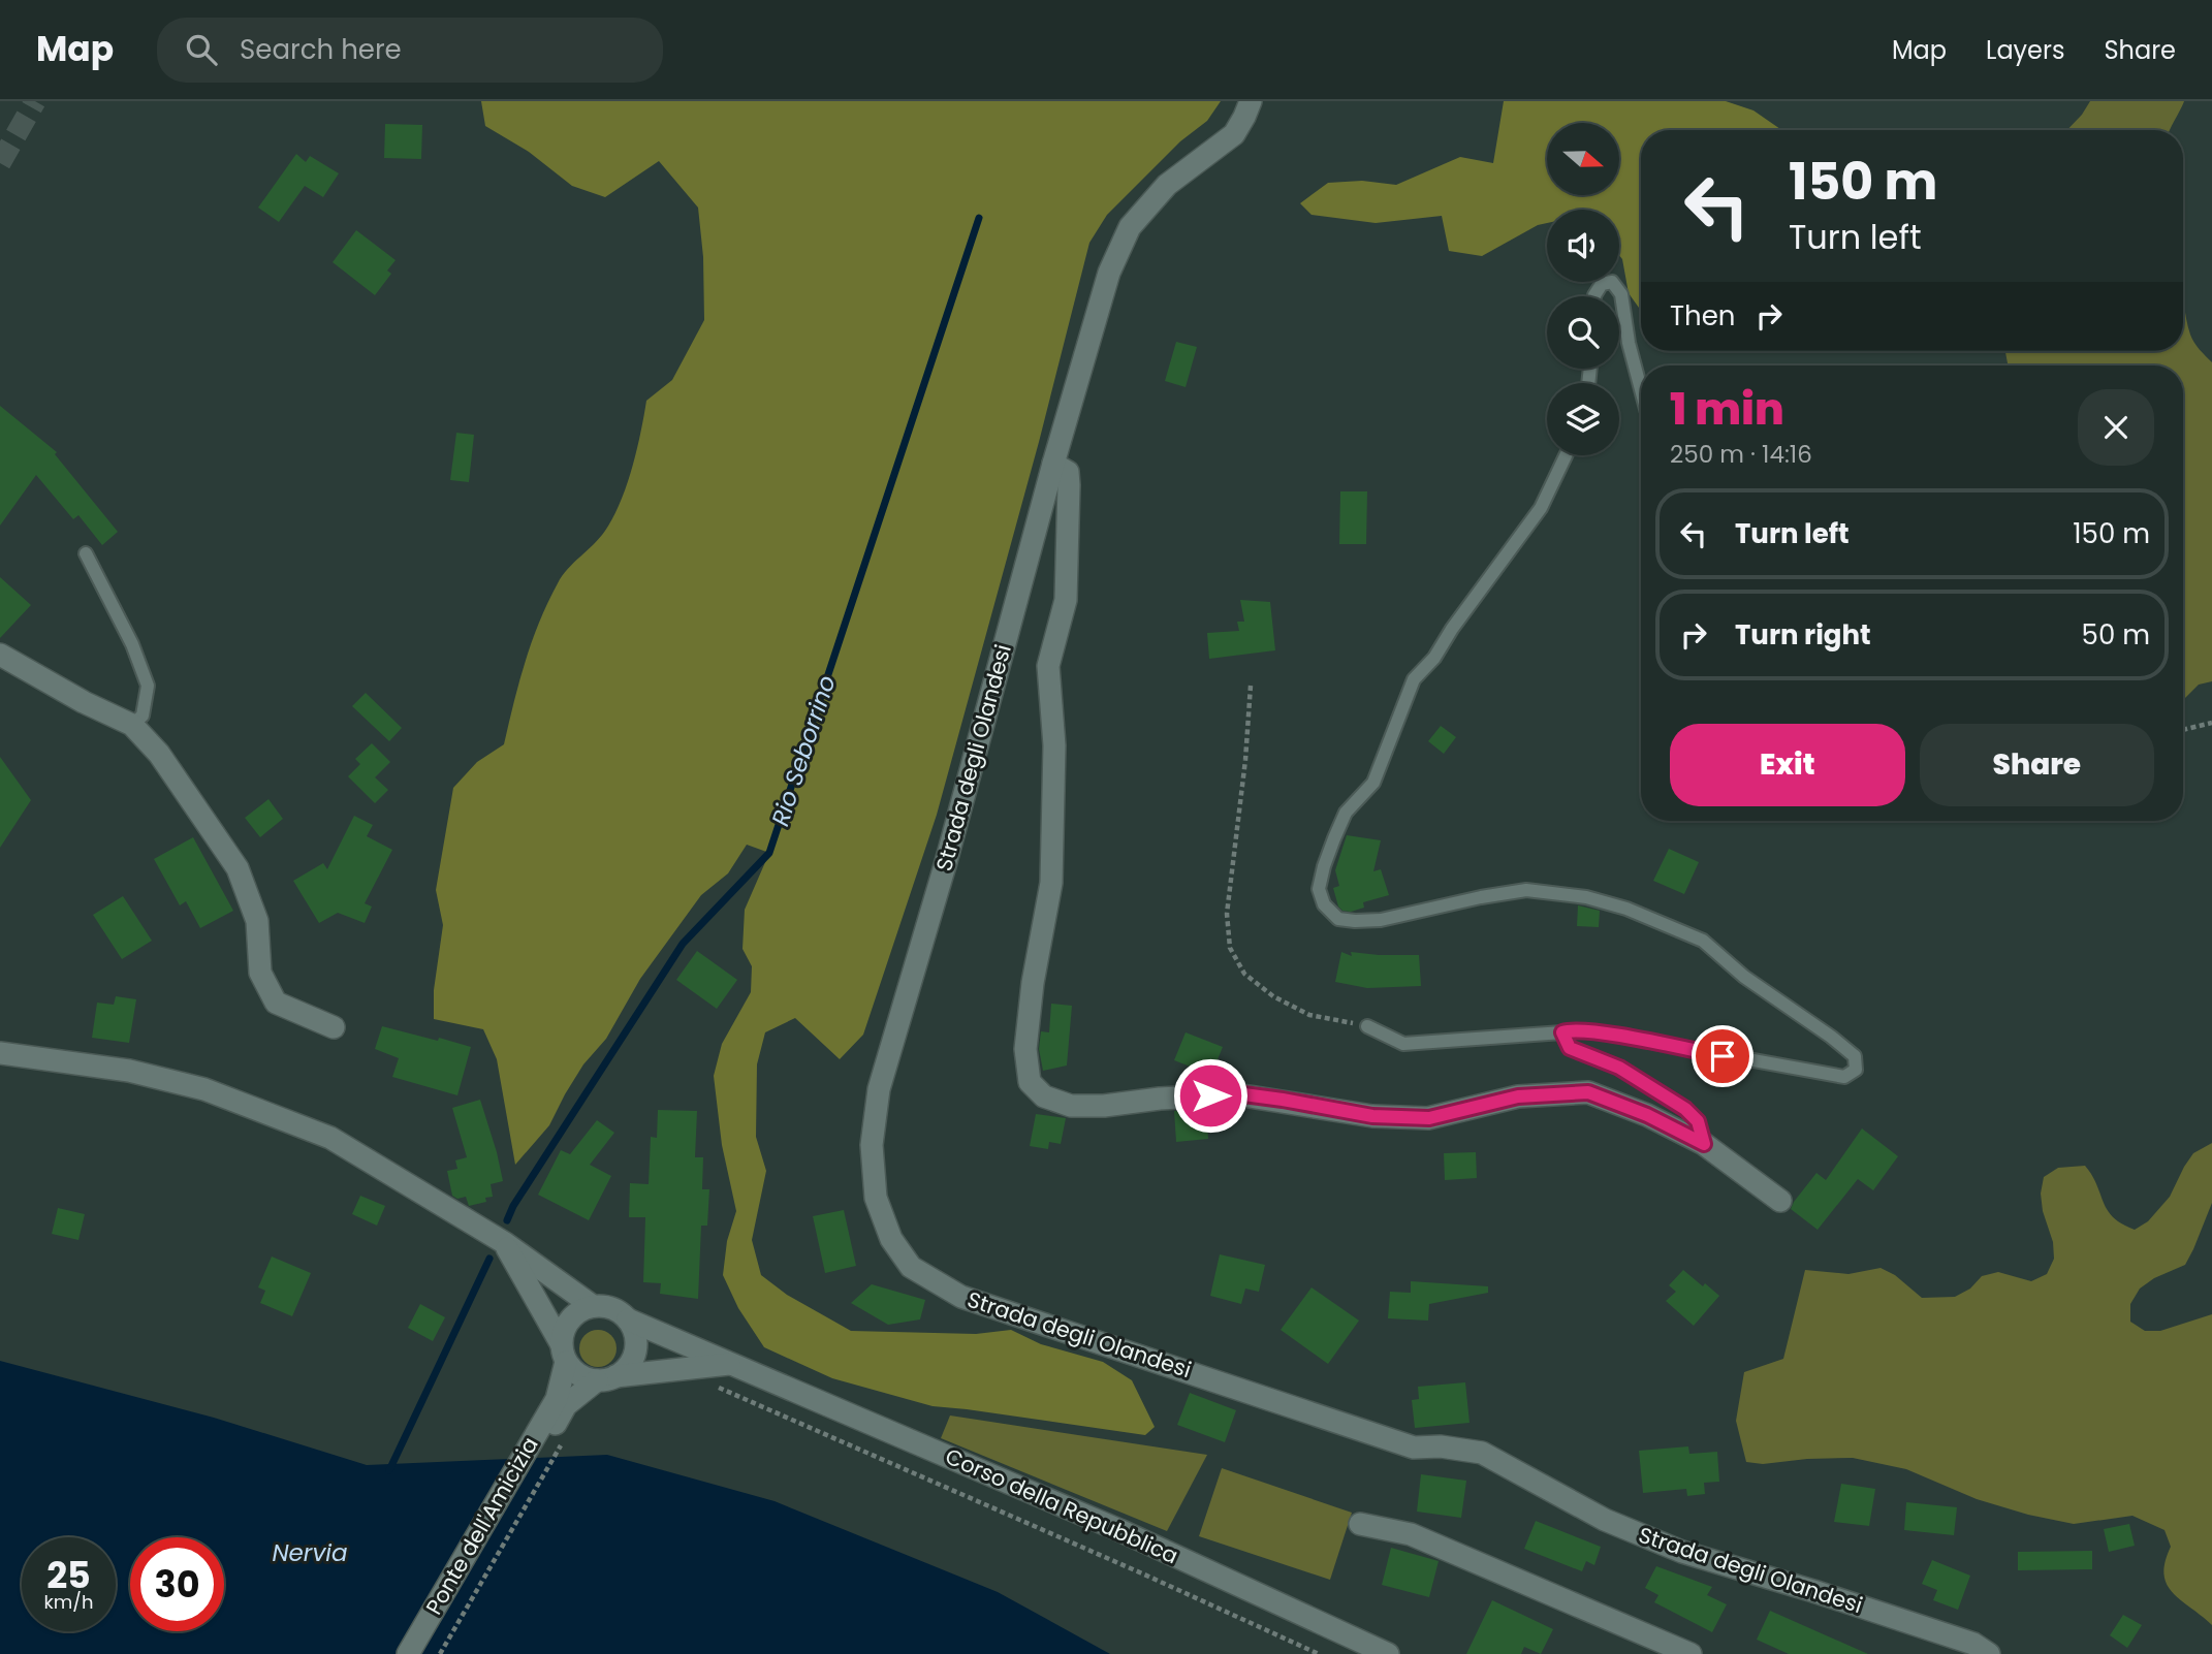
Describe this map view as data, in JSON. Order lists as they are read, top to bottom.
{
  "streets": {
    "main road": ["Strada degli Olandesi", "Corso della Repubblica", "Ponte dell'Amicizia"]
  },
  "water": ["Rio Seborrino", "Nervia"],
  "north": "right",
  "page": {
    "header": "Map",
    "search": "Search here",
    "nav": ["Map", "Layers", "Share"],
    "turn": ["150 m", "Turn left"],
    "then": "Then",
    "heading": ["1 min", "250 m · 14:16"],
    "list": [
      {
        "name": "Turn left",
        "value": "150 m"
      },
      {
        "name": "Turn right",
        "value": "50 m"
      }
    ],
    "buttons": ["Exit", "Share"],
    "speed": "25 km/h",
    "limit": "30"
  }
}
